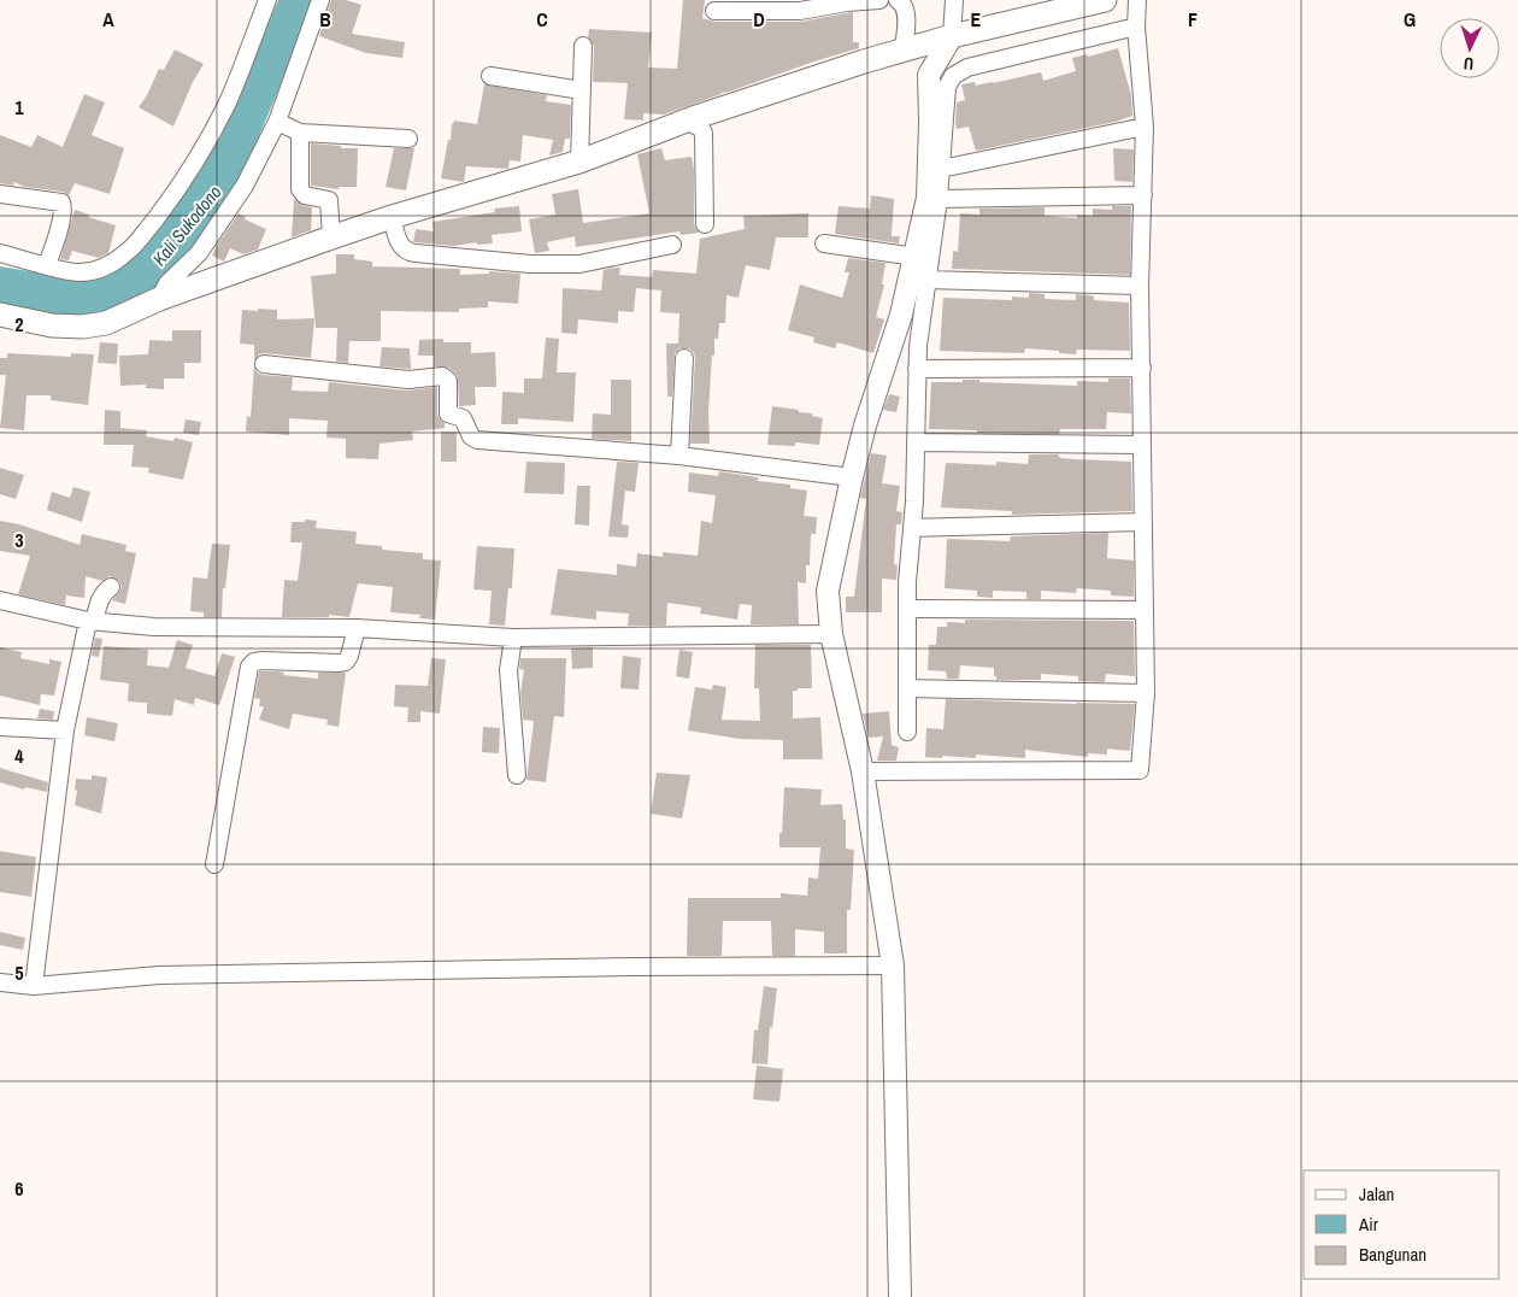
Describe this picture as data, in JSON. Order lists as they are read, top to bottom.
{
  "water": ["Kali Sukodono"],
  "legend": ["Jalan", "Air", "Bangunan"],
  "north": "bottom",
  "grid": {
    "columns": [
      "A",
      "B",
      "C",
      "D",
      "E",
      "F",
      "G"
    ],
    "rows": [
      "1",
      "2",
      "3",
      "4",
      "5",
      "6"
    ]
  }
}
